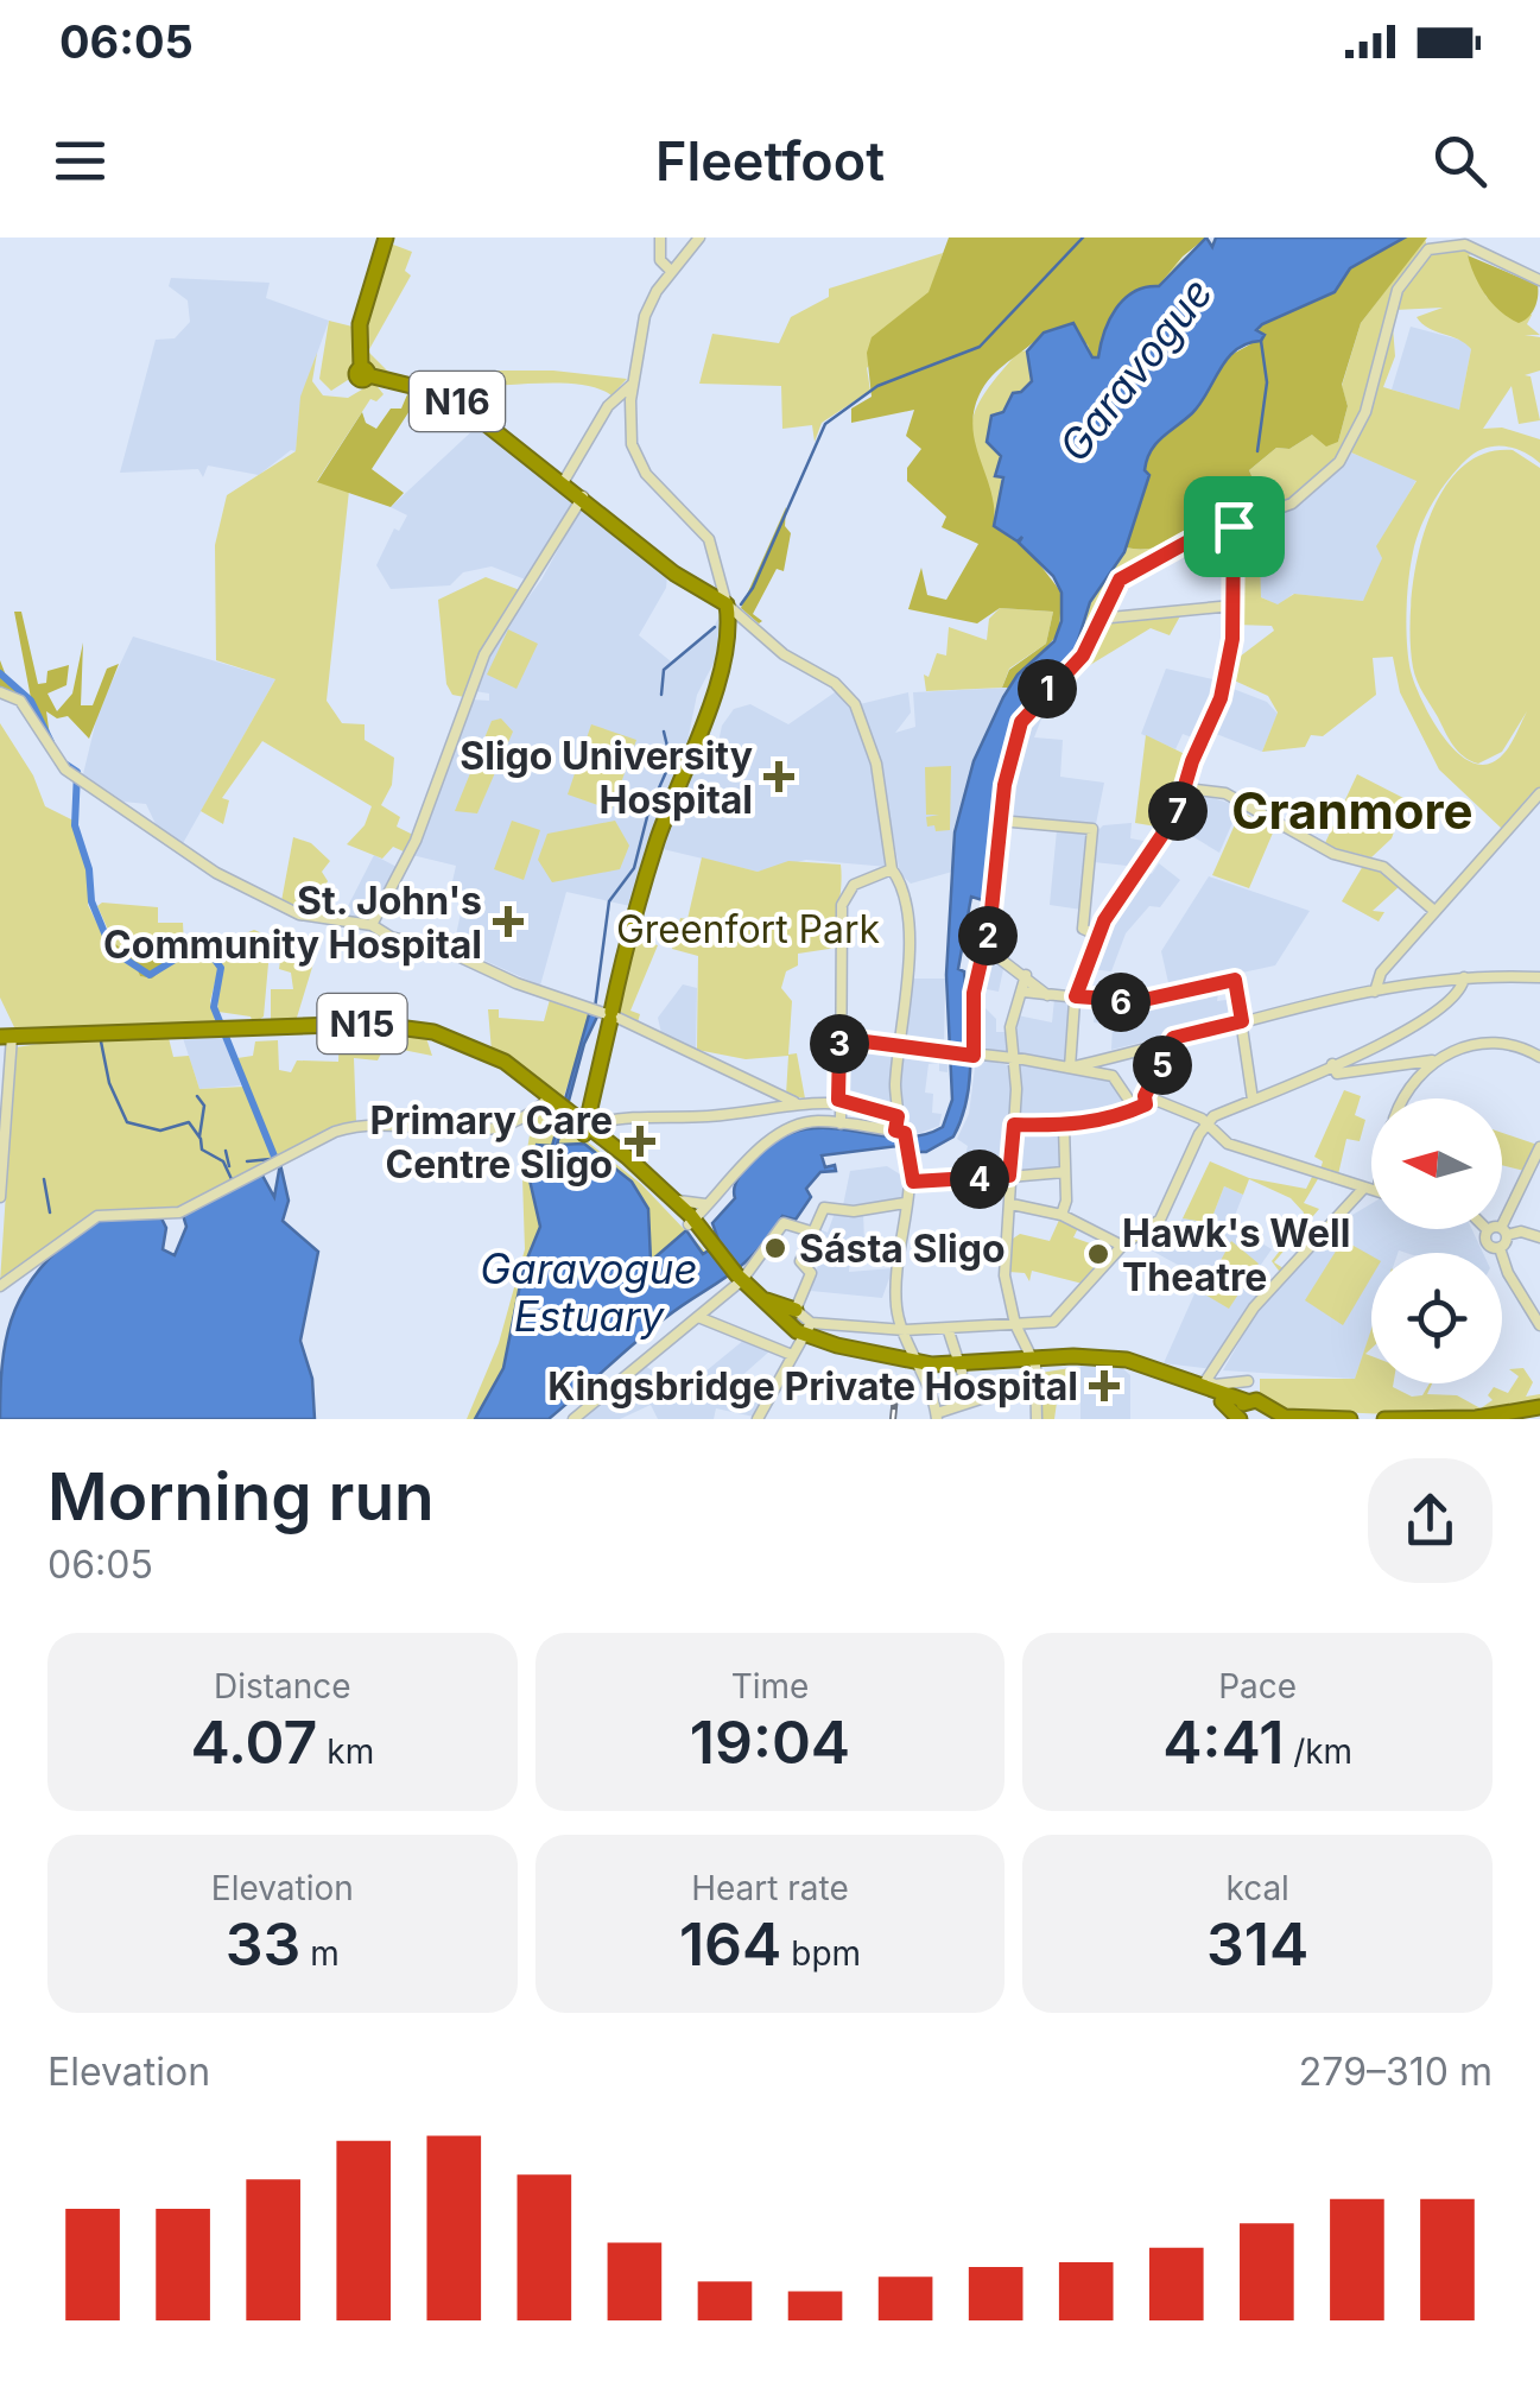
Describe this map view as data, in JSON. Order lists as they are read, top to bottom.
{
  "streets": {
    "highway": ["N16", "N15"]
  },
  "districts": ["Cranmore"],
  "water": ["Garavogue", "Garavogue Estuary"],
  "parks": ["Greenfort Park"],
  "places": {
    "health": [
      "Sligo University Hospital",
      "St. John's Community Hospital",
      "Primary Care Centre Sligo",
      "Kingsbridge Private Hospital"
    ],
    "other": ["Sásta Sligo", "Hawk's Well Theatre"]
  },
  "north": "left",
  "page": {
    "status": "06:05",
    "header": "Fleetfoot",
    "pins": [
      "1",
      "7",
      "2",
      "6",
      "3",
      "5",
      "4"
    ],
    "heading": ["Morning run", "06:05"],
    "stats": [
      ["Distance", "4.07 km"],
      ["Time", "19:04"],
      ["Pace", "4:41 /km"],
      ["Elevation", "33 m"],
      ["Heart rate", "164 bpm"],
      ["kcal", "314"]
    ],
    "chart": ["Elevation", "279–310 m"]
  }
}
